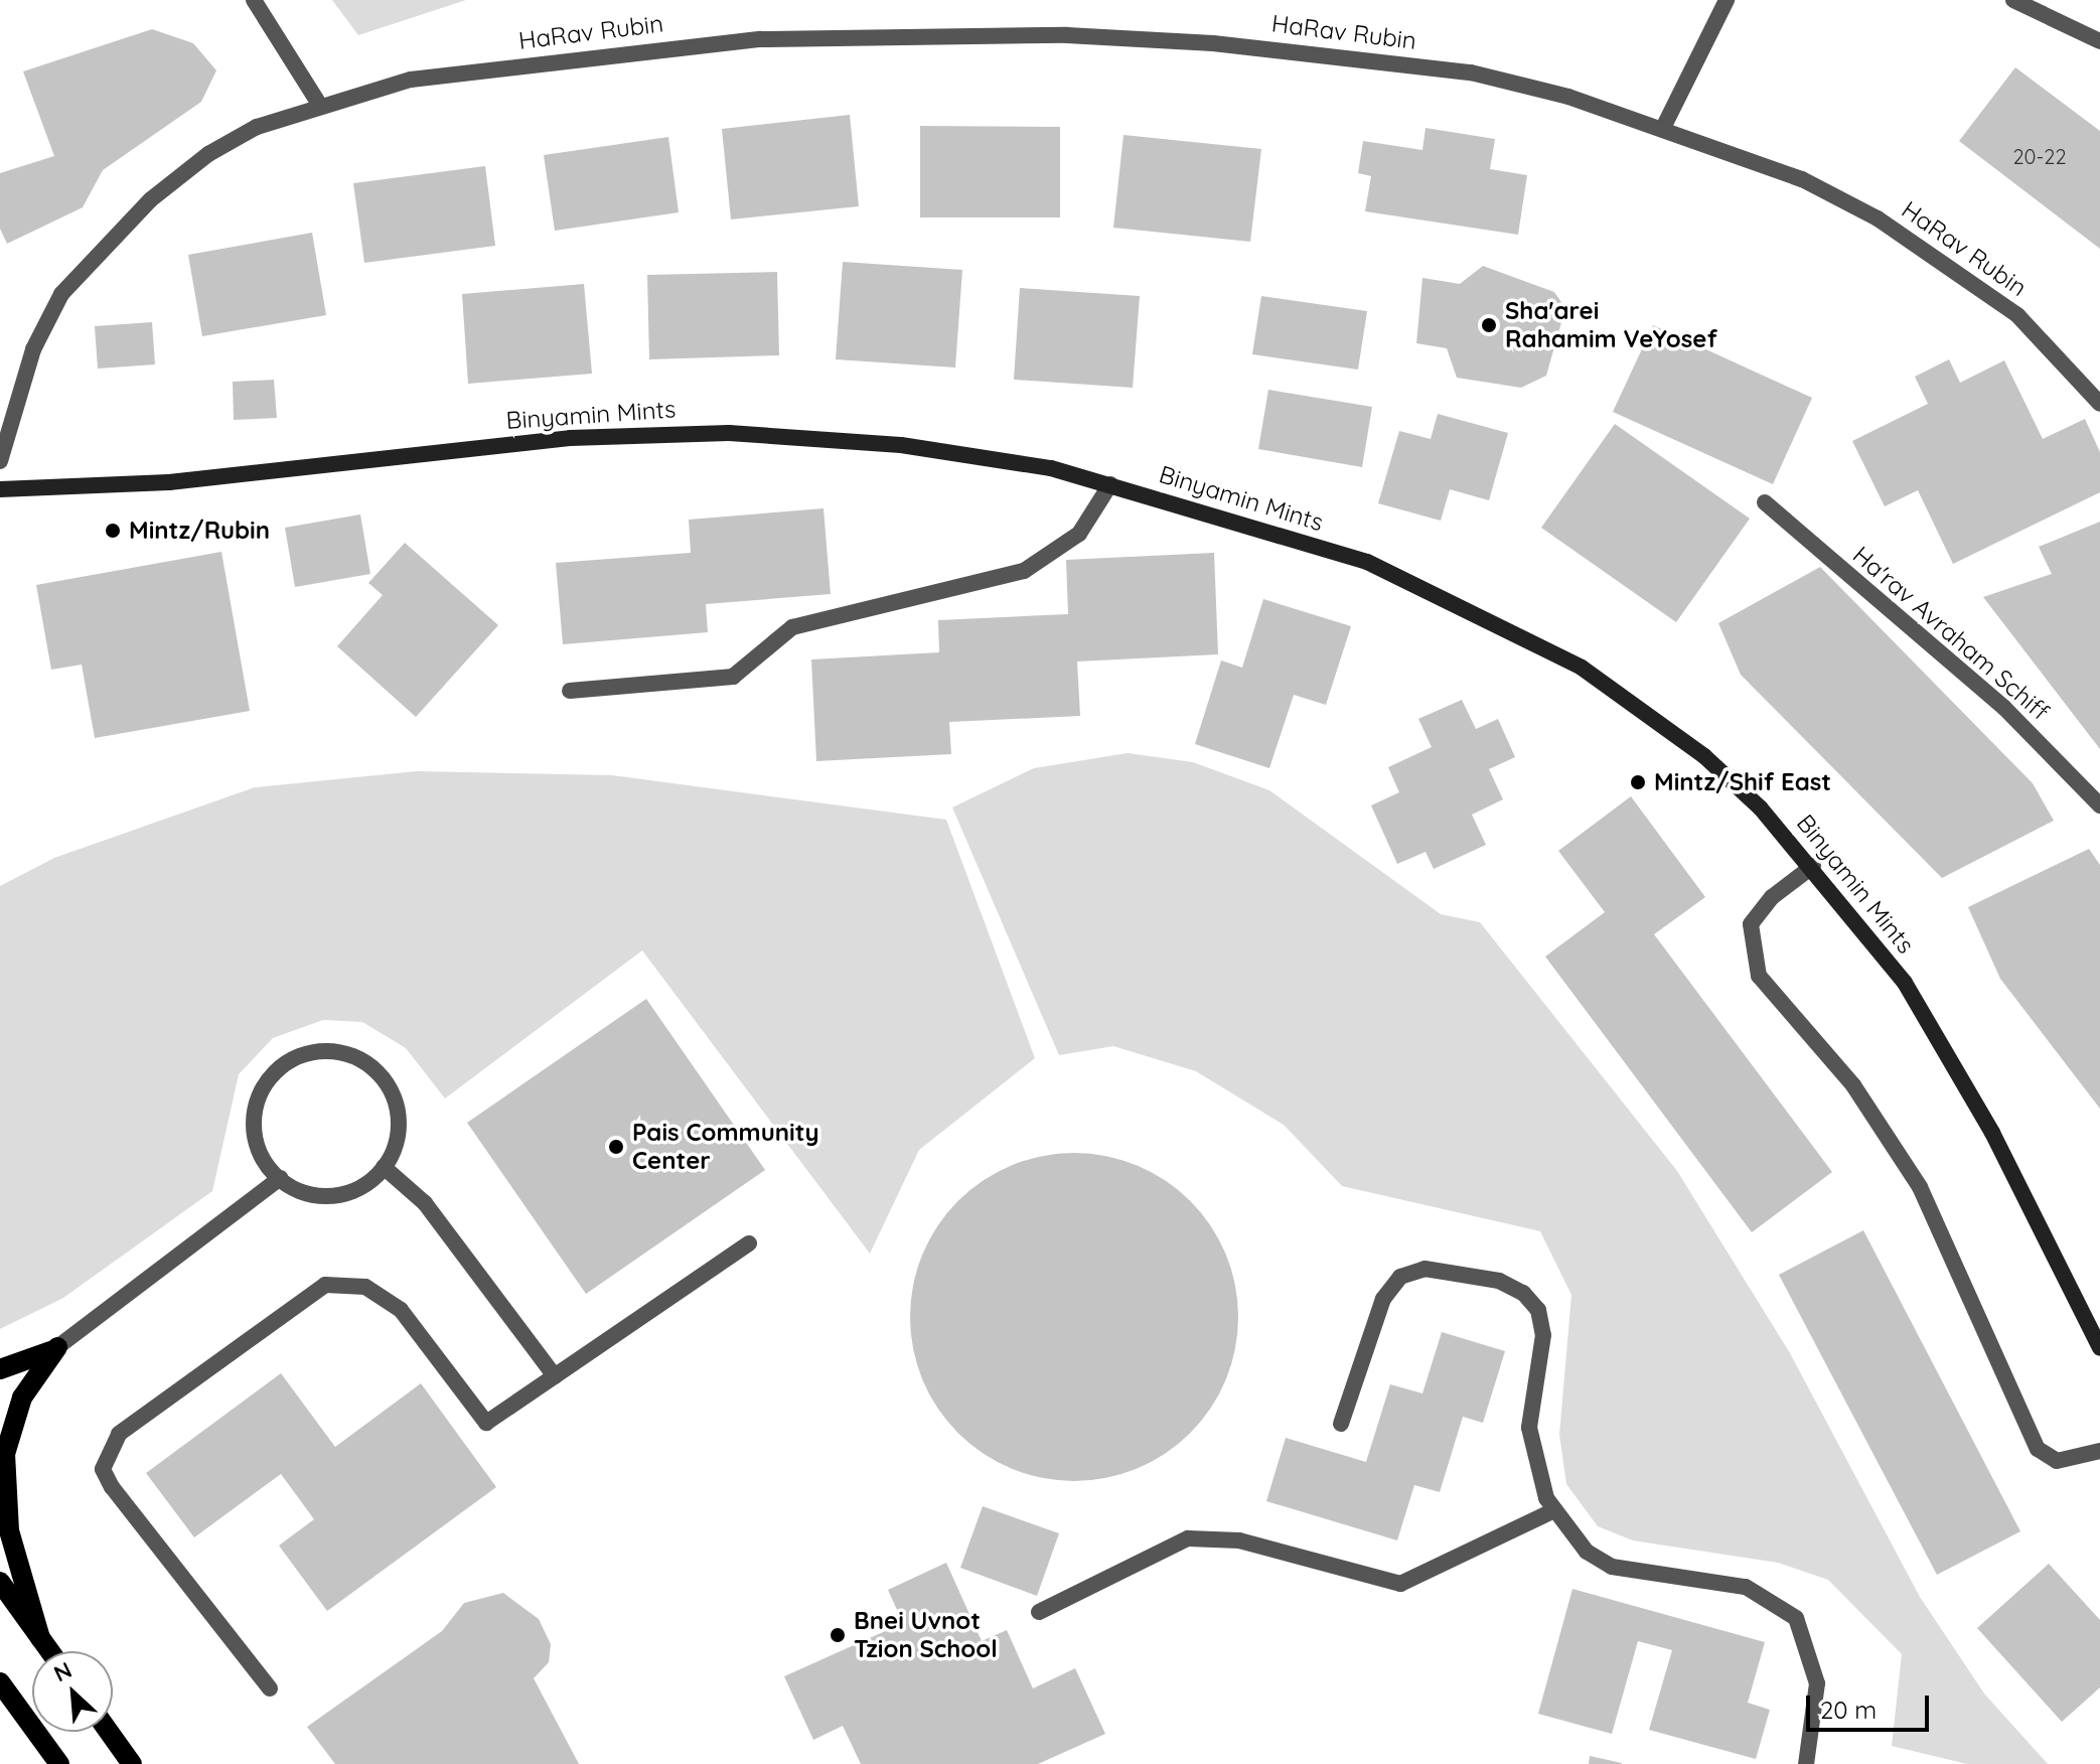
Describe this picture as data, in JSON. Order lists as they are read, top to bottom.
{
  "streets": {
    "street": ["HaRav Rubin", "Binyamin Mints", "Ha'rav Avraham Schiff"]
  },
  "places": [
    "Sha'arei Rahamim VeYosef",
    "Mintz/Rubin",
    "Mintz/Shif East",
    "Pais Community Center",
    "Bnei Uvnot Tzion School"
  ],
  "house_numbers": ["20-22"],
  "scale_bar": "20 m",
  "north": "top left"
}
